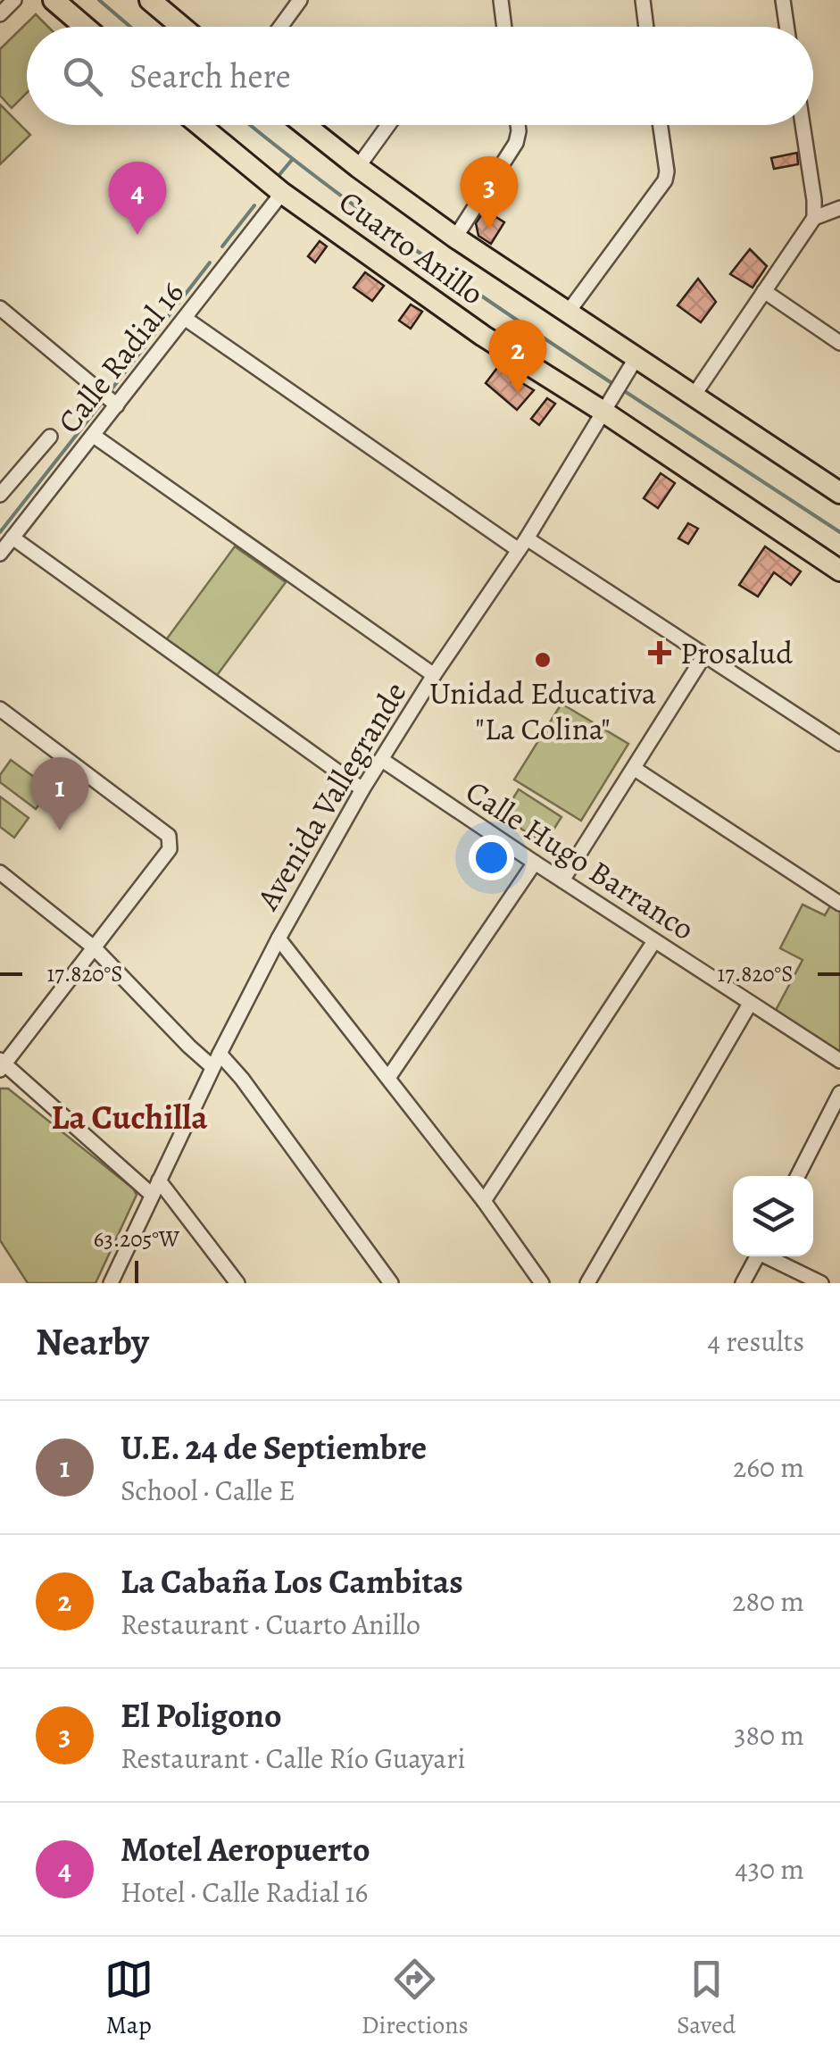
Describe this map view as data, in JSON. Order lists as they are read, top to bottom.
{
  "streets": {
    "highway": ["Cuarto Anillo"],
    "street": ["Calle Radial 16", "Avenida Vallegrande", "Calle Hugo Barranco"]
  },
  "crossings": [
    ["Cuarto Anillo", "Calle Radial 16"],
    ["Cuarto Anillo", "Avenida Vallegrande"],
    ["Avenida Vallegrande", "Calle Hugo Barranco"]
  ],
  "districts": ["La Cuchilla"],
  "places": {
    "health": ["Prosalud"],
    "other": ["Unidad Educativa \"La Colina\""]
  },
  "page": {
    "search": "Search here",
    "pins": [
      "3",
      "4",
      "2",
      "1"
    ],
    "heading": ["Nearby", "4 results"],
    "list": [
      {
        "mark": "1",
        "name": "U.E. 24 de Septiembre",
        "note": "School · Calle E",
        "value": "260 m"
      },
      {
        "mark": "2",
        "name": "La Cabaña Los Cambitas",
        "note": "Restaurant · Cuarto Anillo",
        "value": "280 m"
      },
      {
        "mark": "3",
        "name": "El Poligono",
        "note": "Restaurant · Calle Río Guayari",
        "value": "380 m"
      },
      {
        "mark": "4",
        "name": "Motel Aeropuerto",
        "note": "Hotel · Calle Radial 16",
        "value": "430 m"
      }
    ],
    "nav": ["Map", "Directions", "Saved"]
  },
  "coordinates": ["17.820°S", "63.205°W"]
}
